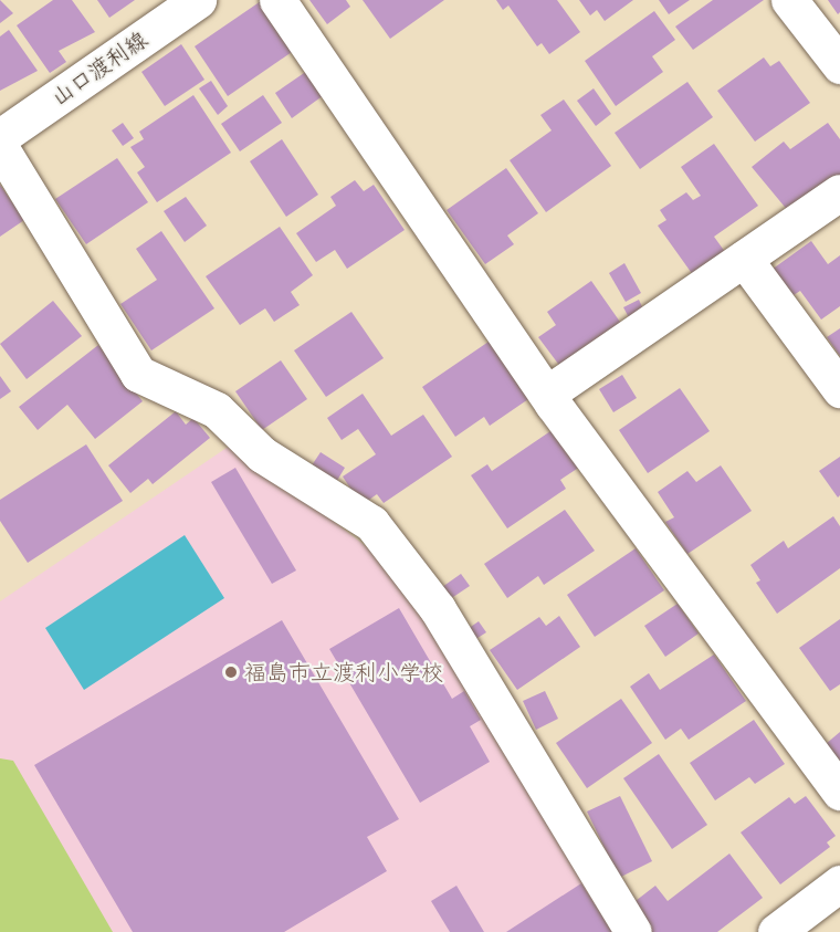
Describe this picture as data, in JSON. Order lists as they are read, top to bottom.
{
  "streets": {
    "street": ["山口渡利線"]
  },
  "places": ["福島市立渡利小学校"]
}
